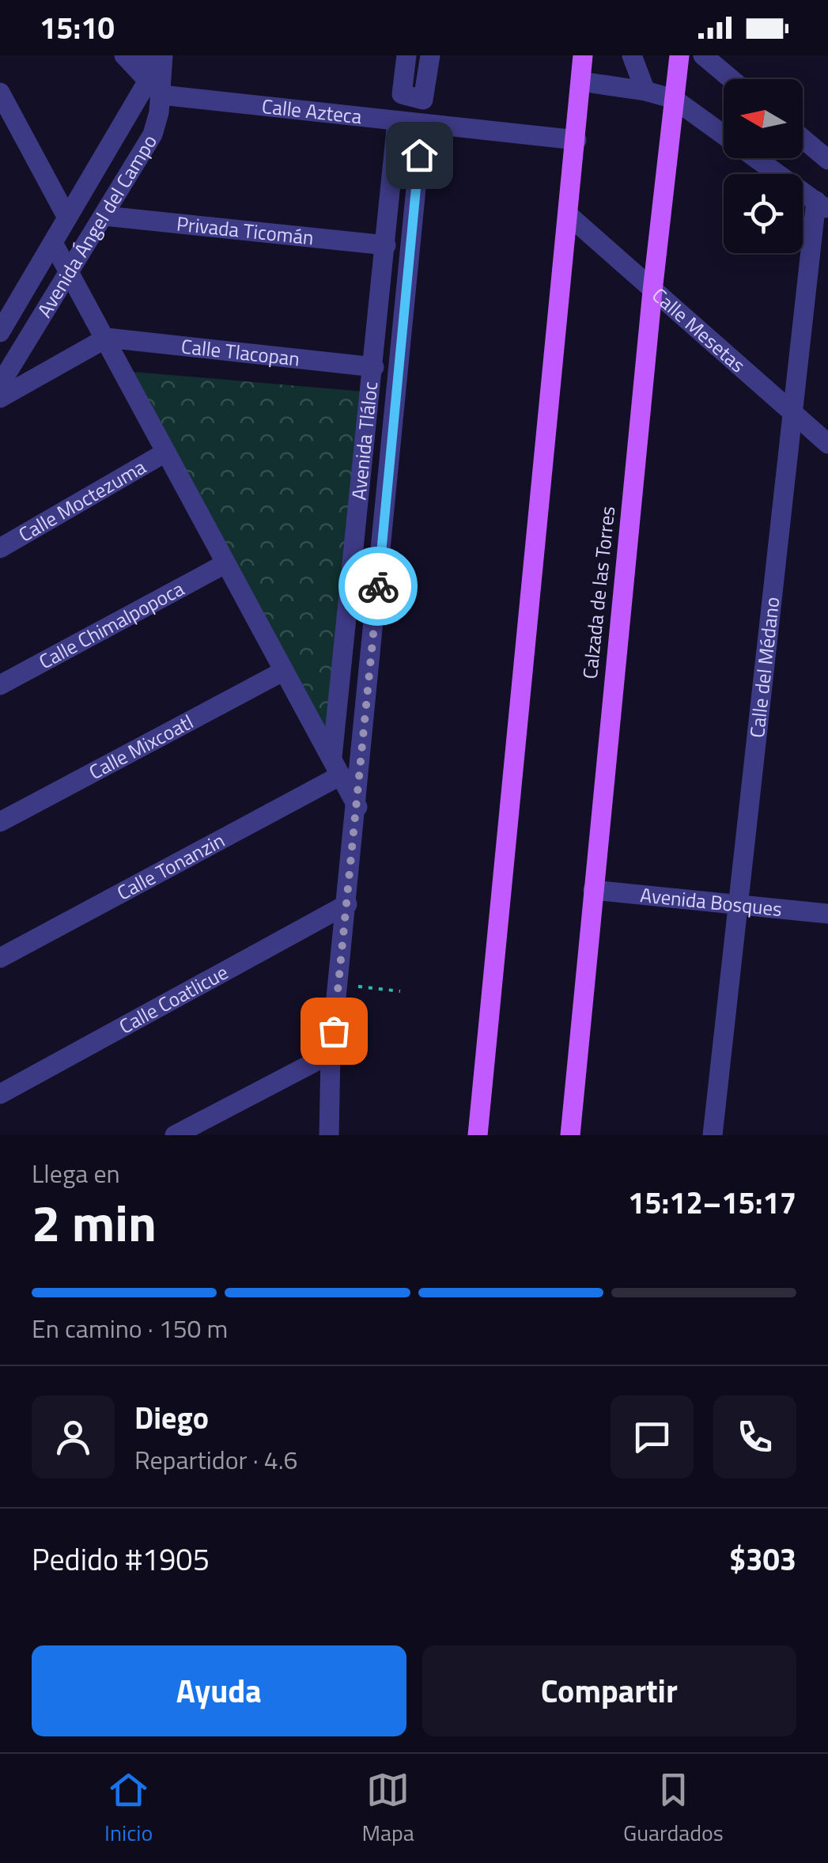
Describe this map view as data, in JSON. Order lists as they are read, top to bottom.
{
  "streets": {
    "main road": ["Calzada de las Torres"],
    "street": [
      "Calle Azteca",
      "Avenida Ángel del Campo",
      "Privada Ticomán",
      "Calle Mesetas",
      "Calle Tlacopan",
      "Avenida Tláloc",
      "Calle Moctezuma",
      "Calle Chimalpopoca",
      "Calle del Médano",
      "Calle Mixcoatl",
      "Calle Tonanzin",
      "Avenida Bosques",
      "Calle Coatlicue"
    ]
  },
  "crossings": [
    ["Calle Azteca", "Avenida Ángel del Campo"],
    ["Calle Azteca", "Avenida Tláloc"],
    ["Avenida Ángel del Campo", "Privada Ticomán"],
    ["Privada Ticomán", "Avenida Tláloc"],
    ["Calle Mesetas", "Calzada de las Torres"],
    ["Calle Mesetas", "Calle del Médano"],
    ["Calle Tlacopan", "Avenida Tláloc"],
    ["Avenida Tláloc", "Calle Tonanzin"],
    ["Avenida Tláloc", "Calle Coatlicue"],
    ["Calzada de las Torres", "Avenida Bosques"],
    ["Calle del Médano", "Avenida Bosques"]
  ],
  "north": "left",
  "page": {
    "status": "15:10",
    "heading": ["2 min", "Llega en", "15:12–15:17"],
    "panel": [
      "Diego",
      "Repartidor · 4.6",
      "Pedido #1905",
      "$303"
    ],
    "bar": "En camino · 150 m",
    "buttons": ["Ayuda", "Compartir"],
    "tabs": ["Inicio", "Mapa", "Guardados"]
  }
}
